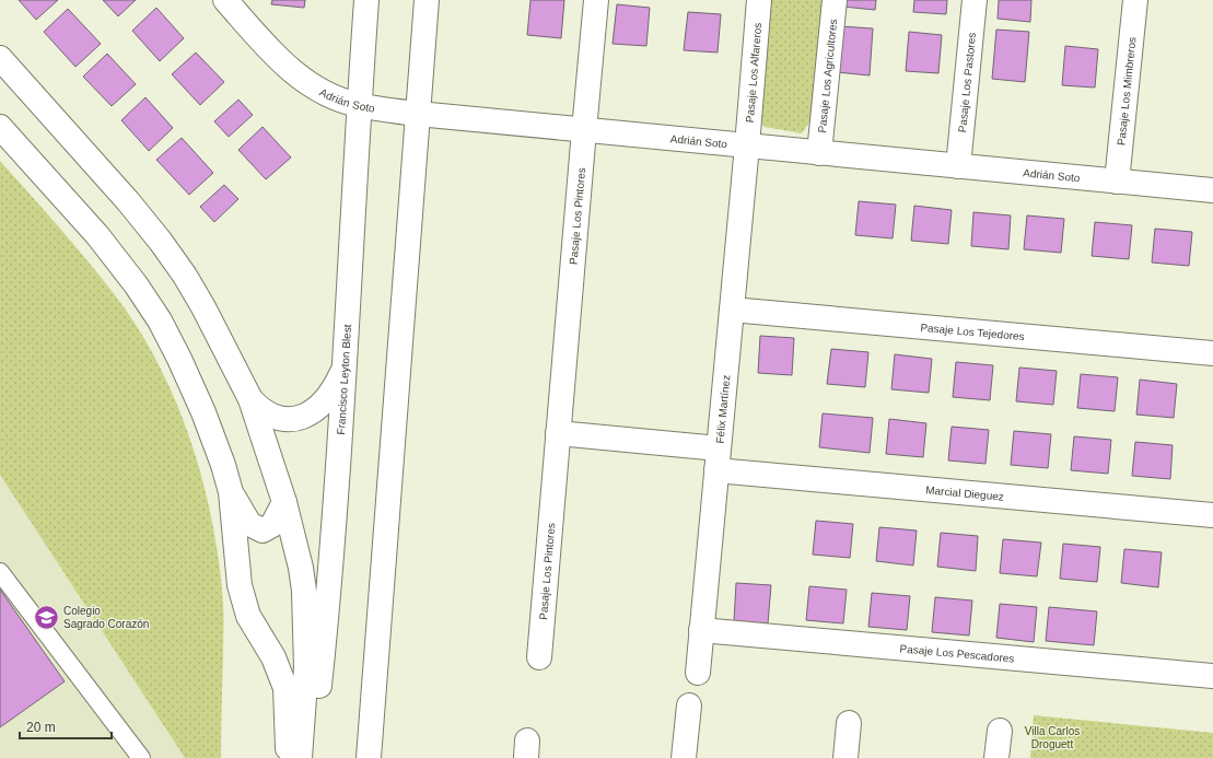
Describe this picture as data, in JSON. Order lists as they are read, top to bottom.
{
  "streets": {
    "street": [
      "Pasaje Los Alfareros",
      "Pasaje Los Agricultores",
      "Pasaje Los Pastores",
      "Pasaje Los Mimbreros",
      "Adrián Soto",
      "Pasaje Los Pintores",
      "Pasaje Los Tejedores",
      "Francisco Leyton Blest",
      "Félix Martínez",
      "Marcial Dieguez",
      "Pasaje Los Pescadores"
    ]
  },
  "crossings": [
    ["Pasaje Los Alfareros", "Adrián Soto"],
    ["Pasaje Los Alfareros", "Félix Martínez"],
    ["Pasaje Los Agricultores", "Adrián Soto"],
    ["Pasaje Los Pastores", "Adrián Soto"],
    ["Pasaje Los Mimbreros", "Adrián Soto"],
    ["Adrián Soto", "Pasaje Los Pintores"],
    ["Adrián Soto", "Francisco Leyton Blest"],
    ["Adrián Soto", "Félix Martínez"],
    ["Pasaje Los Tejedores", "Félix Martínez"],
    ["Félix Martínez", "Marcial Dieguez"],
    ["Félix Martínez", "Pasaje Los Pescadores"]
  ],
  "parks": ["Villa Carlos Droguett"],
  "places": {
    "school or university": ["Colegio Sagrado Corazón"]
  },
  "scale_bar": "20 m"
}
